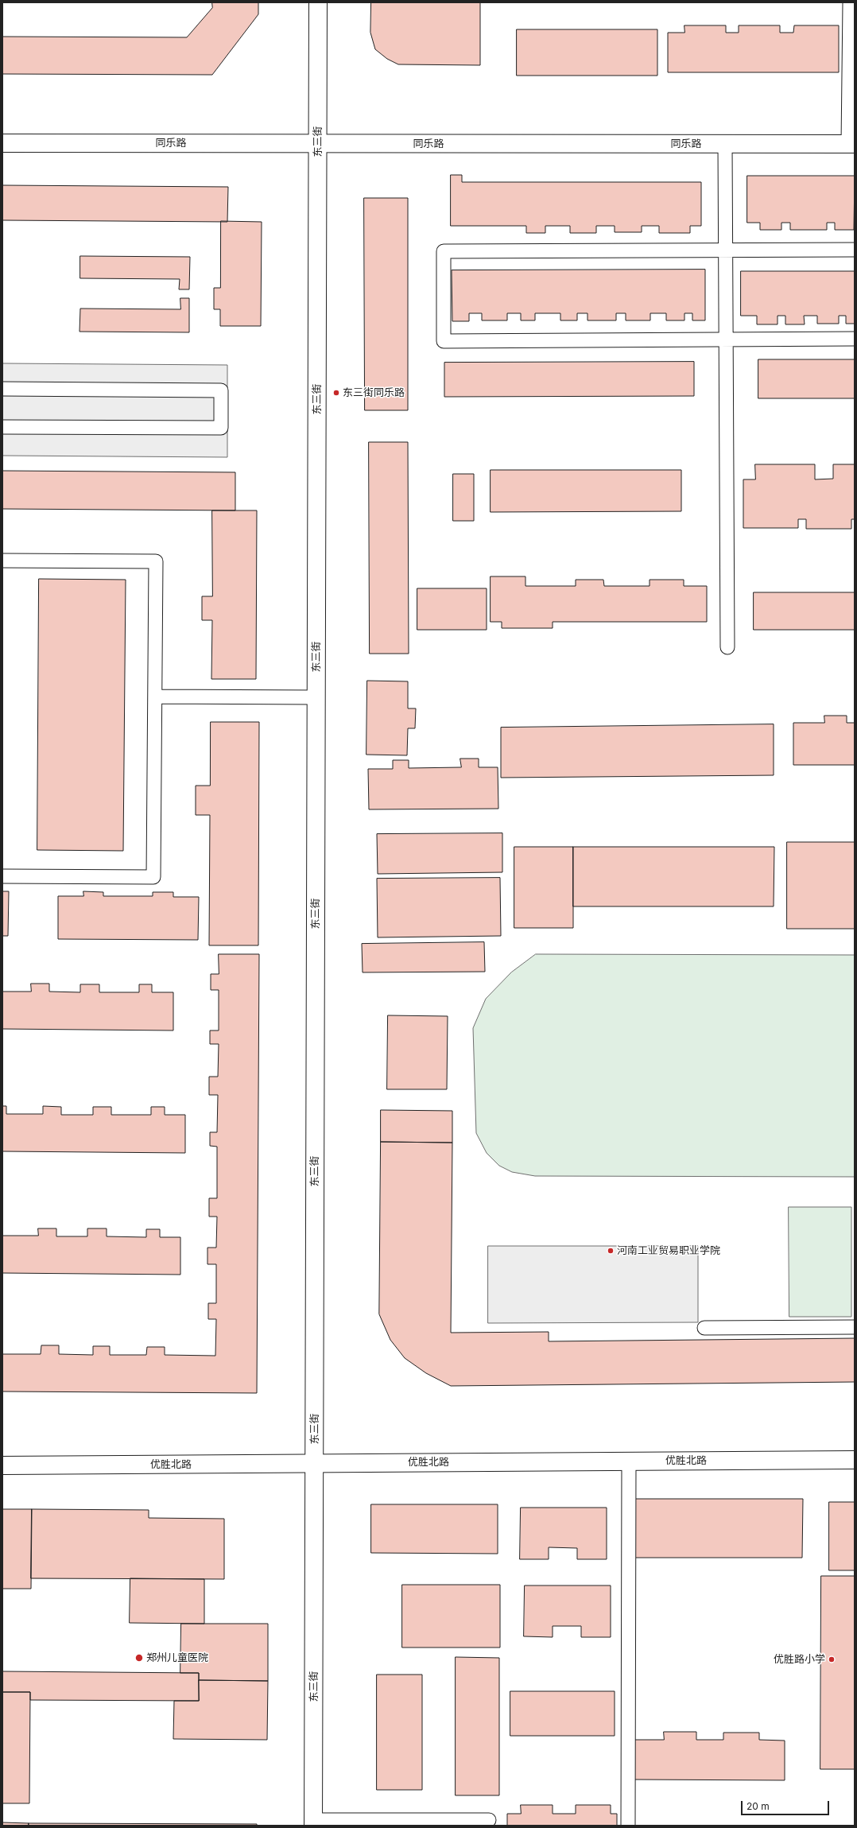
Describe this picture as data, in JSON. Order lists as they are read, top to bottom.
{
  "streets": {
    "street": ["东三街", "同乐路", "优胜北路"]
  },
  "crossings": [
    ["东三街", "同乐路"],
    ["东三街", "优胜北路"]
  ],
  "places": [
    "东三街同乐路",
    "河南工业贸易职业学院",
    "郑州儿童医院",
    "优胜路小学"
  ],
  "scale_bar": "20 m"
}
